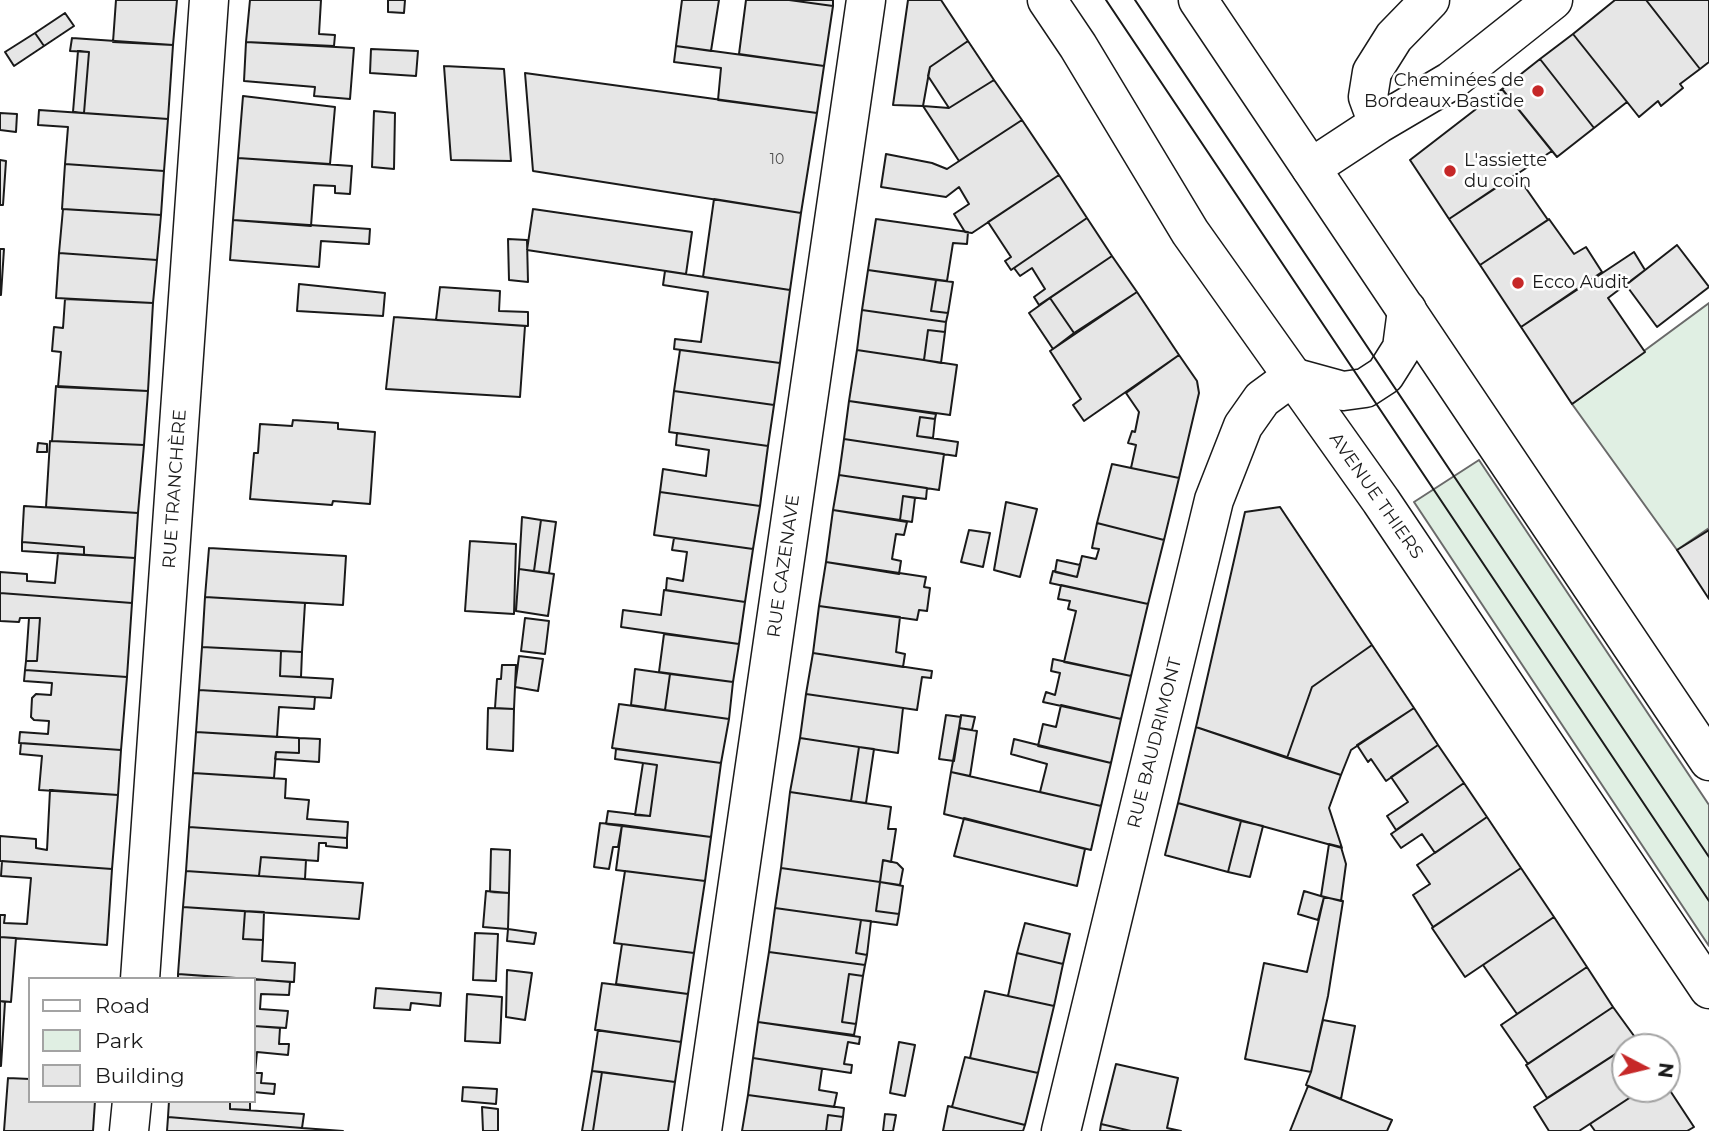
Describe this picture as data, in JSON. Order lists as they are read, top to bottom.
{
  "streets": {
    "street": [
      "RUE TRANCHÈRE",
      "AVENUE THIERS",
      "RUE CAZENAVE",
      "RUE BAUDRIMONT"
    ]
  },
  "crossings": [
    ["AVENUE THIERS", "RUE BAUDRIMONT"]
  ],
  "places": ["Cheminées de Bordeaux Bastide", "L'assiette du coin", "Ecco Audit"],
  "house_numbers": ["10"],
  "legend": ["Road", "Park", "Building"],
  "north": "right"
}
